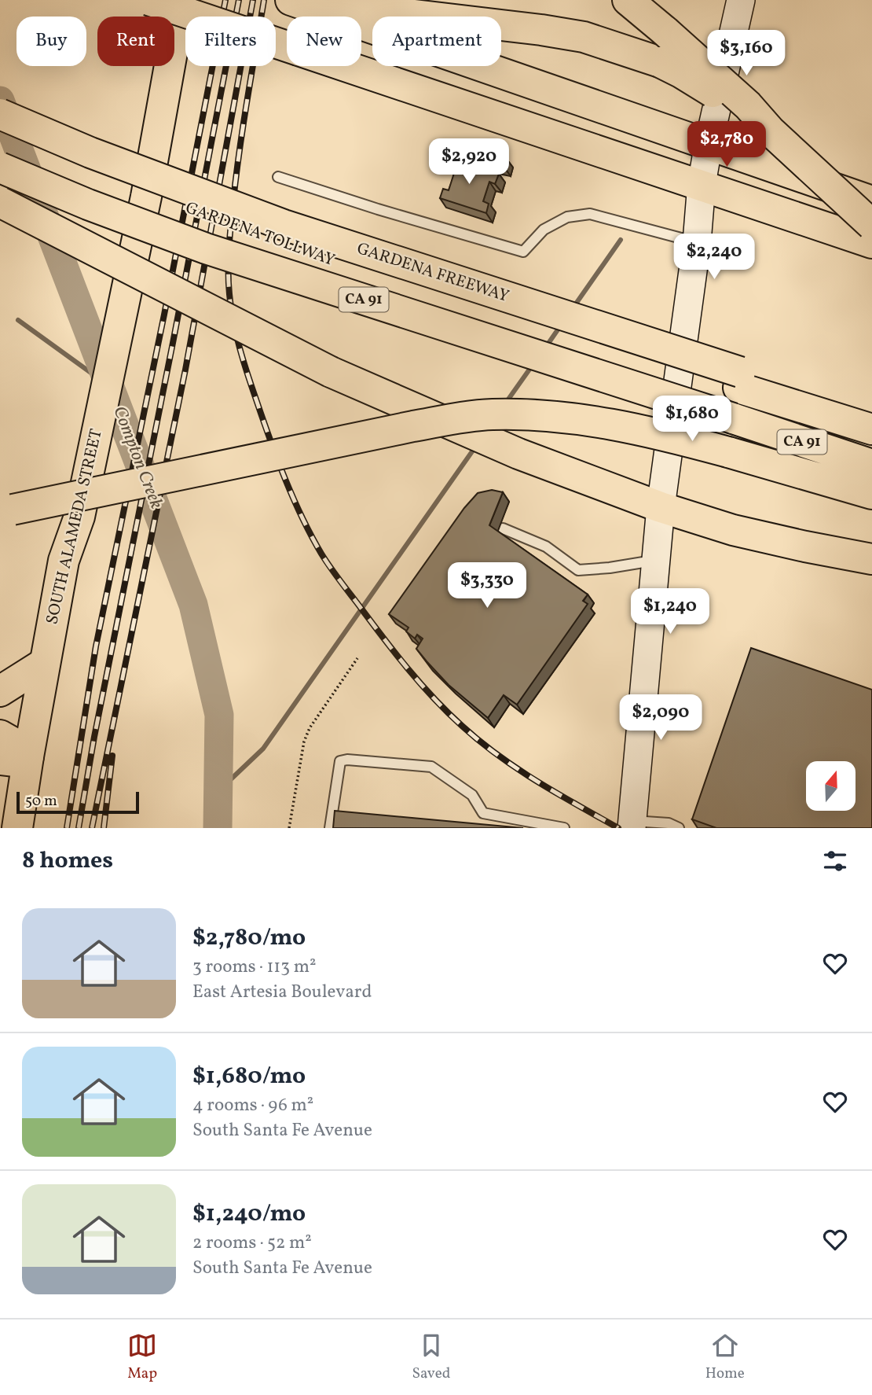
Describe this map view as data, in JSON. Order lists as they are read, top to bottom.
{
  "streets": {
    "main road": [
      "GARDENA TOLLWAY",
      "GARDENA FREEWAY",
      "CA 91",
      "SOUTH ALAMEDA STREET"
    ]
  },
  "crossings": [
    ["GARDENA TOLLWAY", "GARDENA FREEWAY"]
  ],
  "water": ["Compton Creek"],
  "scale_bar": "50 m",
  "north": "top",
  "page": {
    "chip": [
      "Buy",
      "Rent",
      "Filters",
      "New",
      "Apartment"
    ],
    "price": [
      "$3,160",
      "$2,780",
      "$2,920",
      "$2,240",
      "$1,680",
      "$3,330",
      "$1,240",
      "$2,090"
    ],
    "scale": "50 m",
    "heading": "8 homes",
    "list": [
      {
        "name": "$2,780/mo",
        "note": "3 rooms · 113 m² · East Artesia Boulevard"
      },
      {
        "name": "$1,680/mo",
        "note": "4 rooms · 96 m² · South Santa Fe Avenue"
      },
      {
        "name": "$1,240/mo",
        "note": "2 rooms · 52 m² · South Santa Fe Avenue"
      }
    ],
    "tabs": ["Map", "Saved", "Home"]
  }
}
